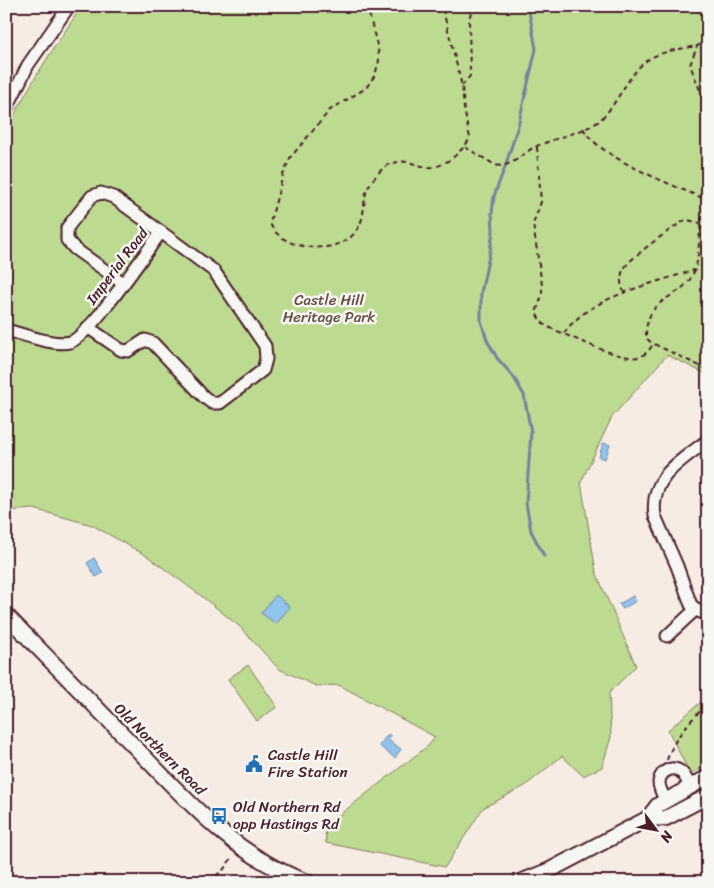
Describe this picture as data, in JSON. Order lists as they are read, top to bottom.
{
  "streets": {
    "main road": ["Old Northern Road"],
    "street": ["Imperial Road"]
  },
  "parks": ["Castle Hill Heritage Park"],
  "places": {
    "public building": ["Castle Hill Fire Station"],
    "bus stop": ["Old Northern Rd opp Hastings Rd"]
  },
  "north": "bottom right"
}
